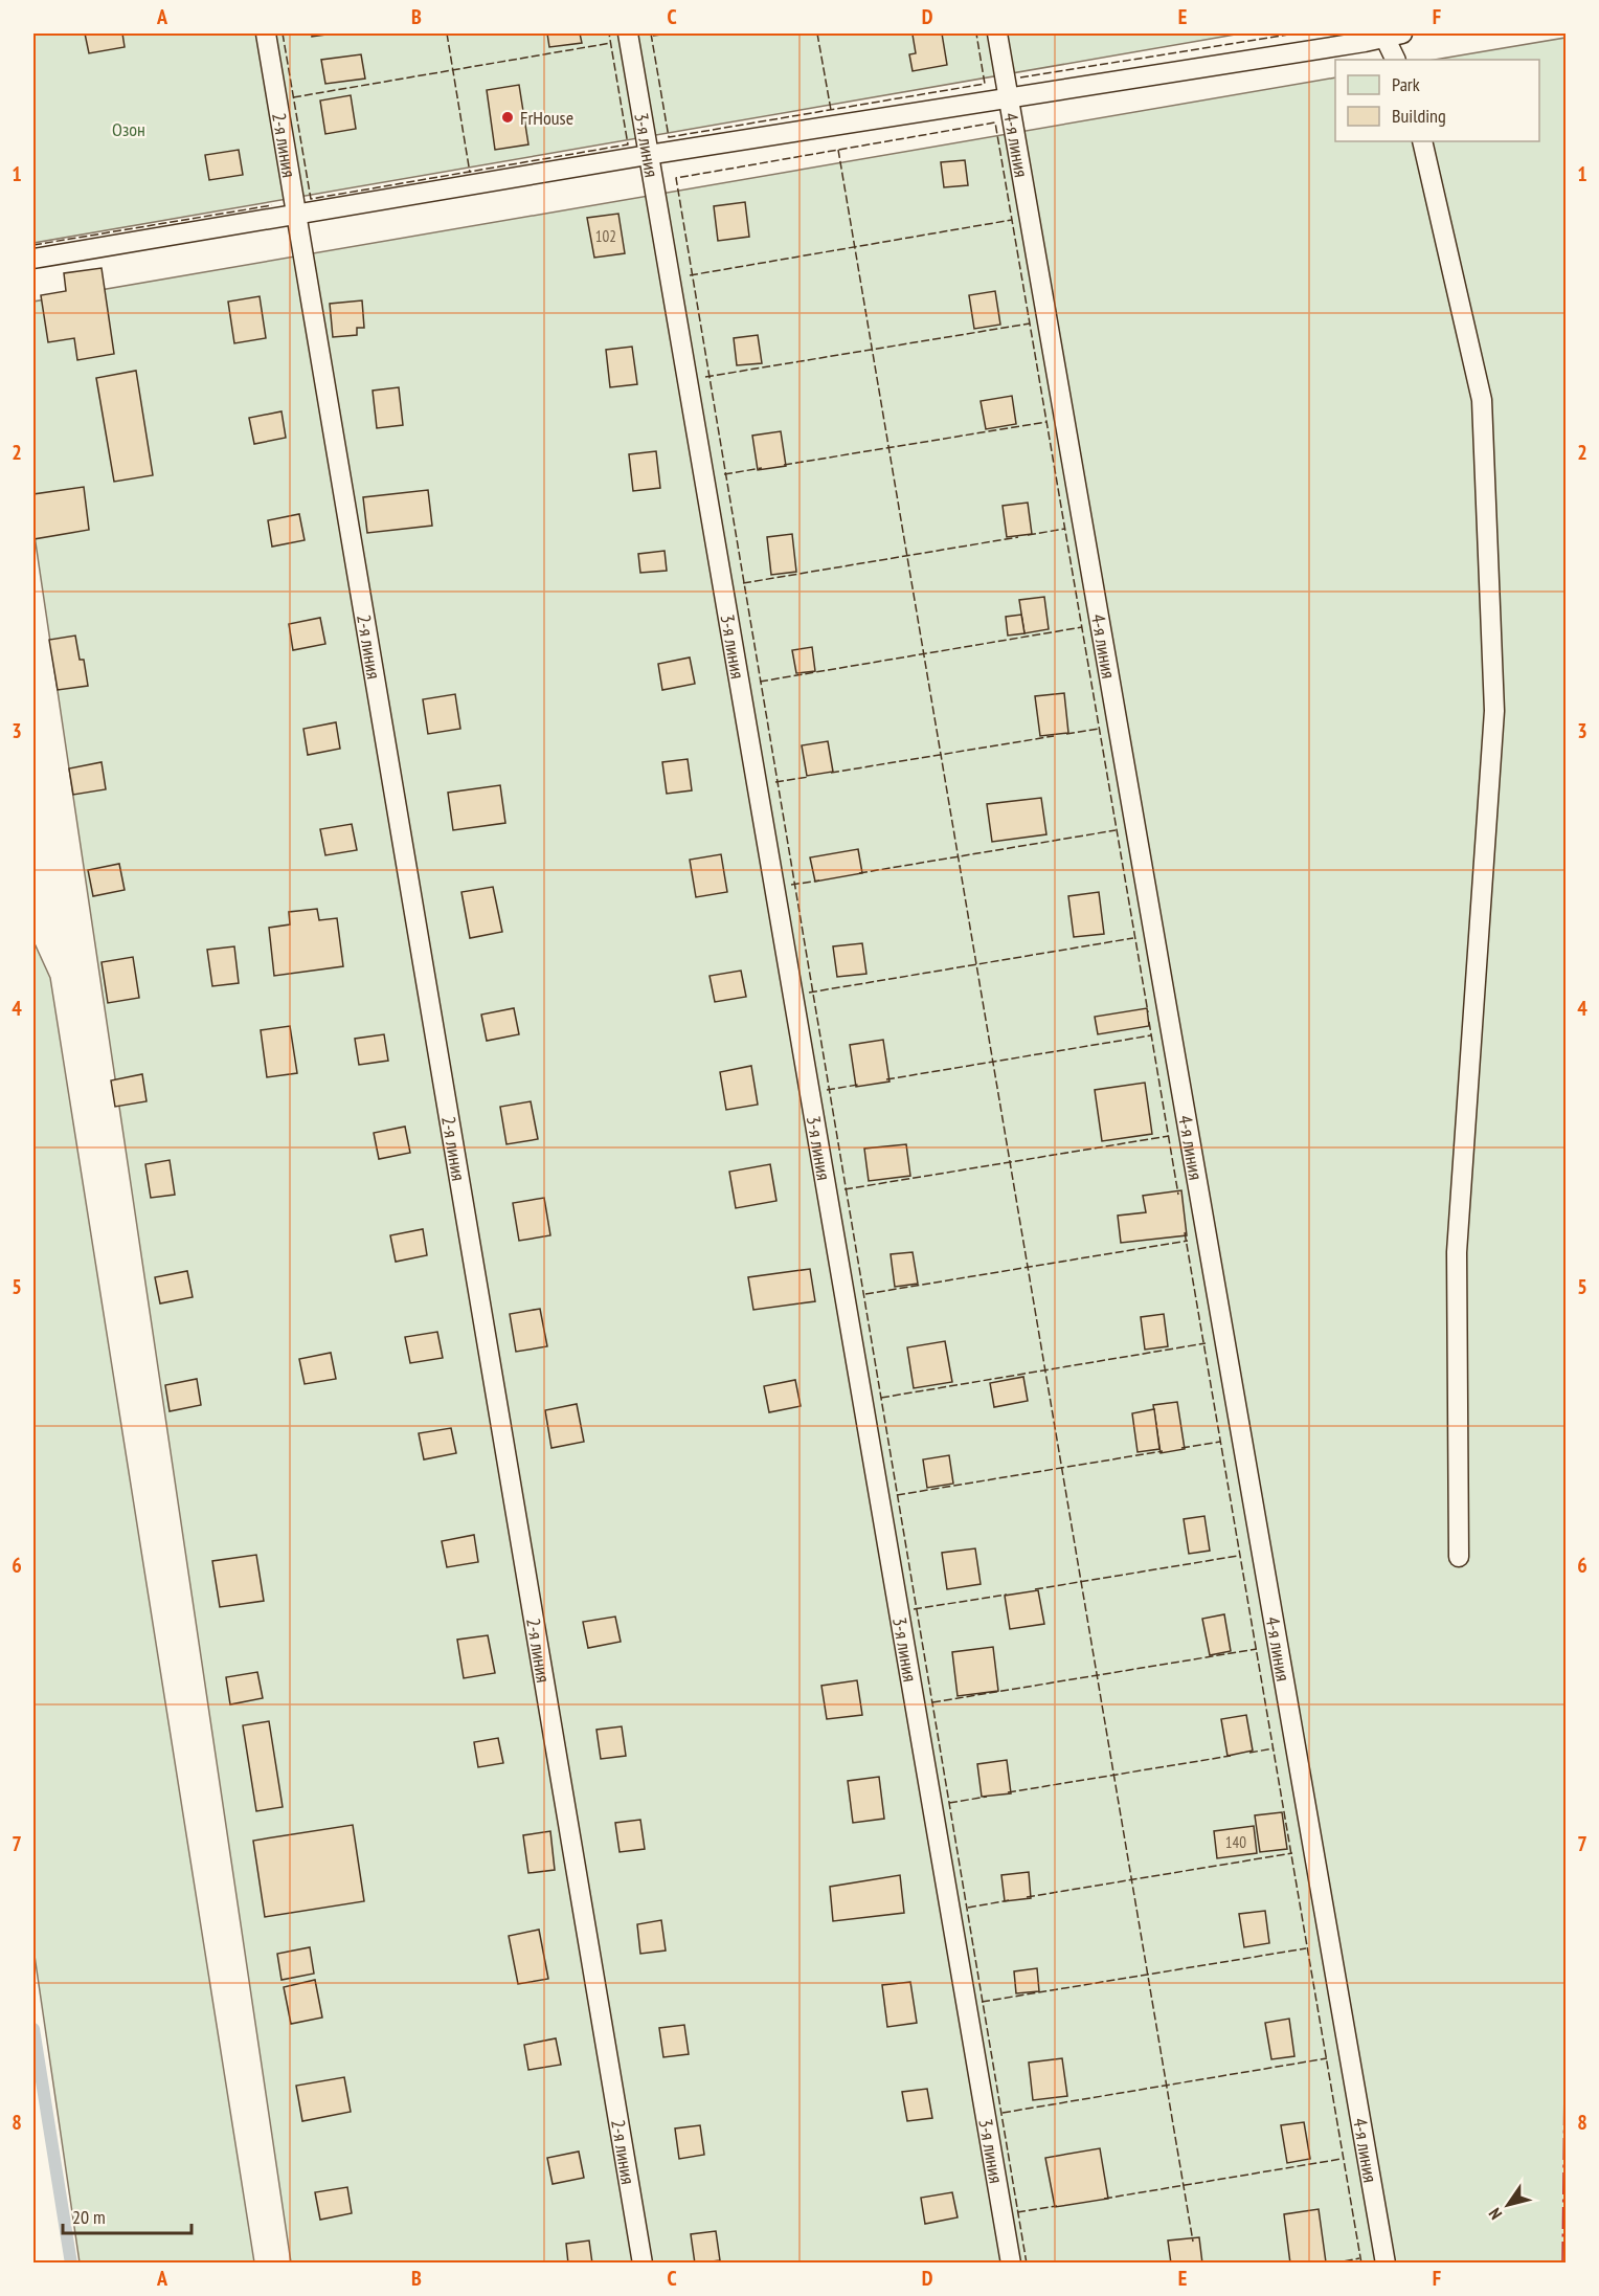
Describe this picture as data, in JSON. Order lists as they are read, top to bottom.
{
  "streets": {
    "lane": ["2-я линия", "3-я линия", "4-я линия"]
  },
  "parks": ["Озон"],
  "places": ["FrHouse"],
  "house_numbers": ["102", "140"],
  "legend": ["Park", "Building"],
  "scale_bar": "20 m",
  "north": "bottom left",
  "grid": {
    "columns": [
      "A",
      "B",
      "C",
      "D",
      "E",
      "F"
    ],
    "rows": [
      "1",
      "2",
      "3",
      "4",
      "5",
      "6",
      "7",
      "8"
    ]
  }
}
